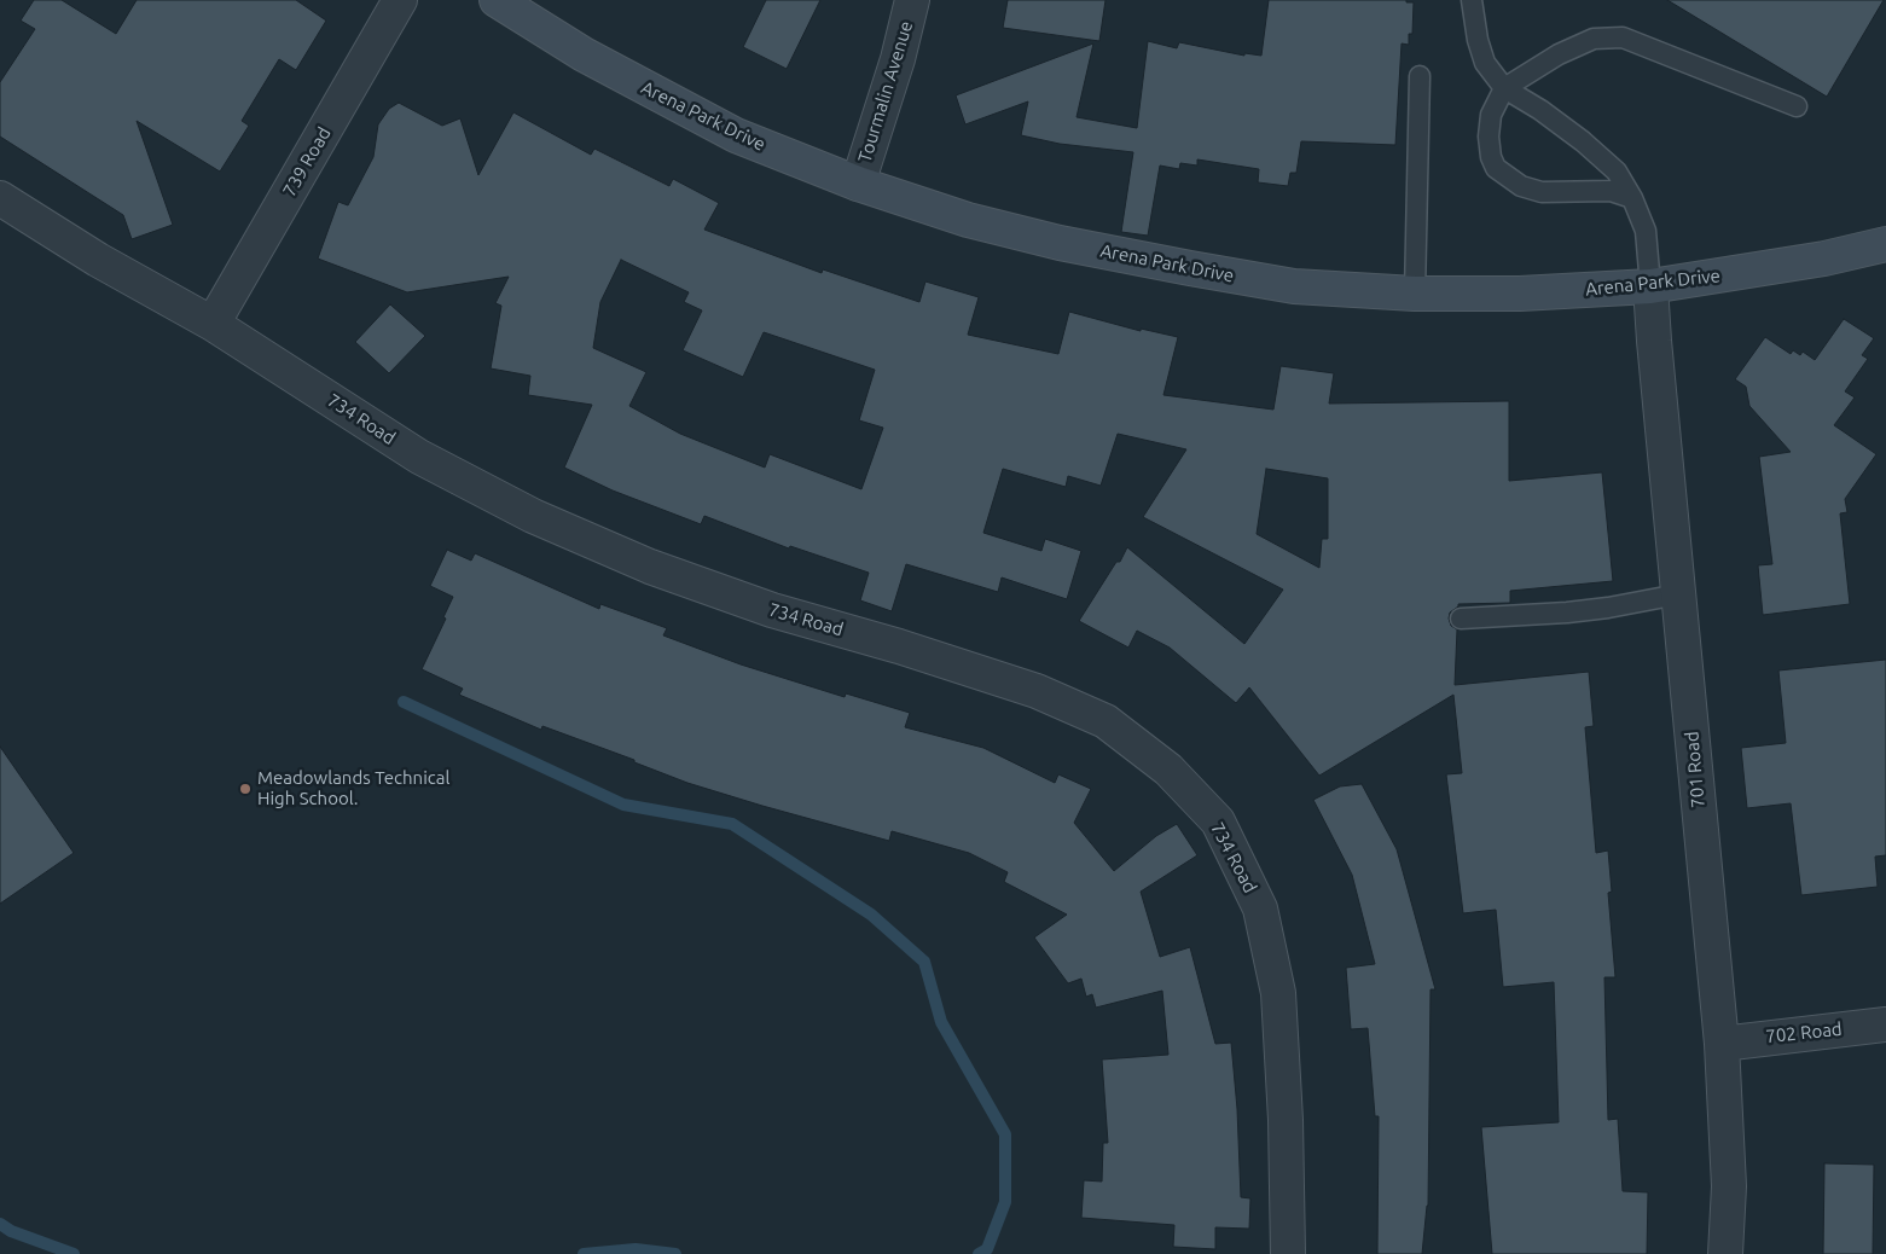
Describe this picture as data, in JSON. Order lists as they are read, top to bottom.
{
  "streets": {
    "street": [
      "Tourmalin Avenue",
      "Arena Park Drive",
      "739 Road",
      "734 Road",
      "701 Road",
      "702 Road"
    ]
  },
  "crossings": [
    ["Tourmalin Avenue", "Arena Park Drive"],
    ["Arena Park Drive", "701 Road"],
    ["739 Road", "734 Road"],
    ["701 Road", "702 Road"]
  ],
  "places": ["Meadowlands Technical High School."]
}
